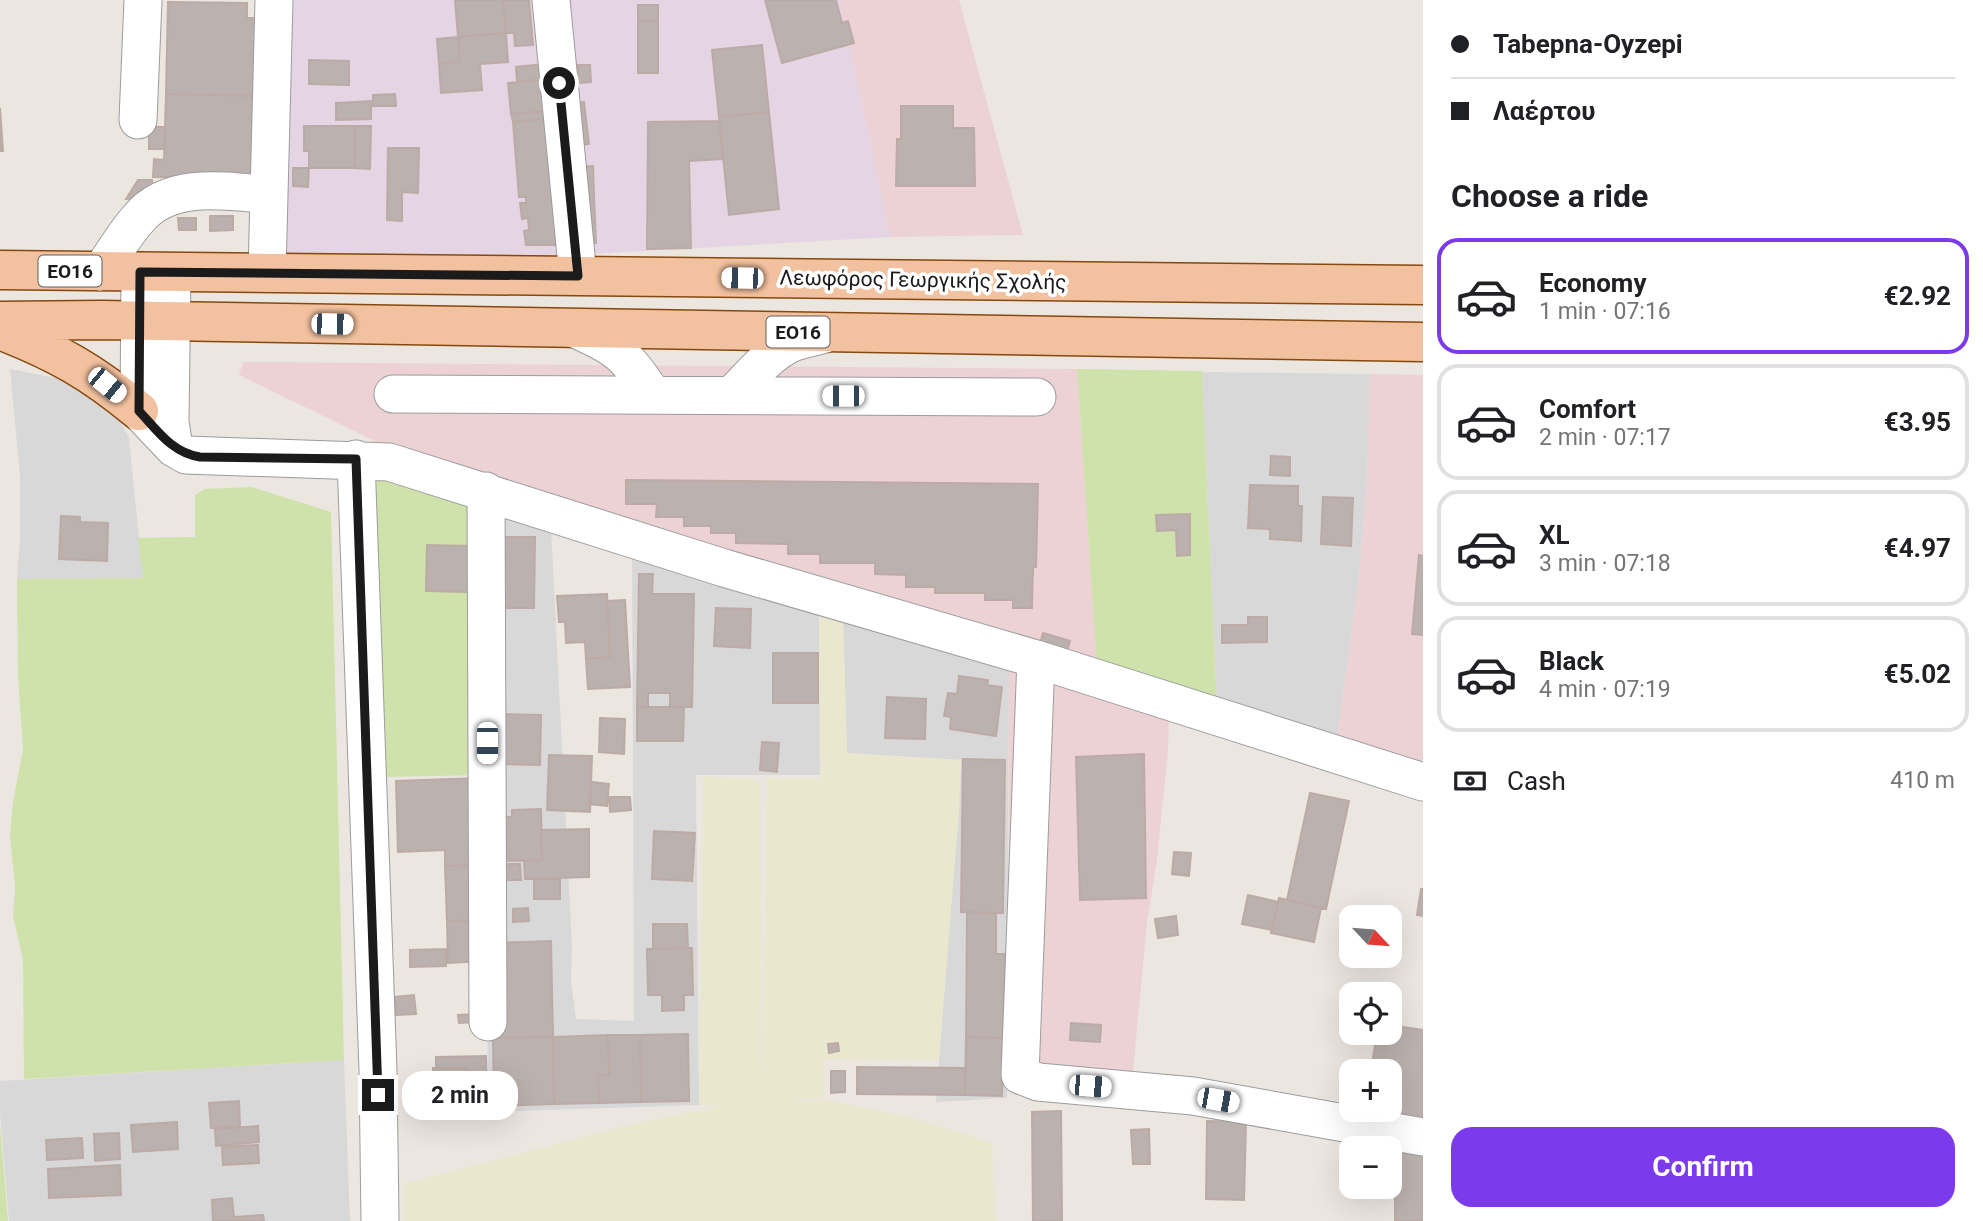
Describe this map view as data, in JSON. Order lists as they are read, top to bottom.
{
  "streets": {
    "main road": ["ΕΟ16", "Λεωφόρος Γεωργικής Σχολής"]
  },
  "north": "bottom right",
  "page": {
    "banner": ["Tabepna-Oyzepi", "Λαέρτου"],
    "heading": "Choose a ride",
    "list": [
      {
        "name": "Economy",
        "note": "1 min · 07:16",
        "value": "€2.92"
      },
      {
        "name": "Comfort",
        "note": "2 min · 07:17",
        "value": "€3.95"
      },
      {
        "name": "XL",
        "note": "3 min · 07:18",
        "value": "€4.97"
      },
      {
        "name": "Black",
        "note": "4 min · 07:19",
        "value": "€5.02"
      }
    ],
    "pay": ["Cash", "410 m"],
    "map_buttons": ["+", "−"],
    "bubble": "2 min",
    "buttons": "Confirm"
  }
}
